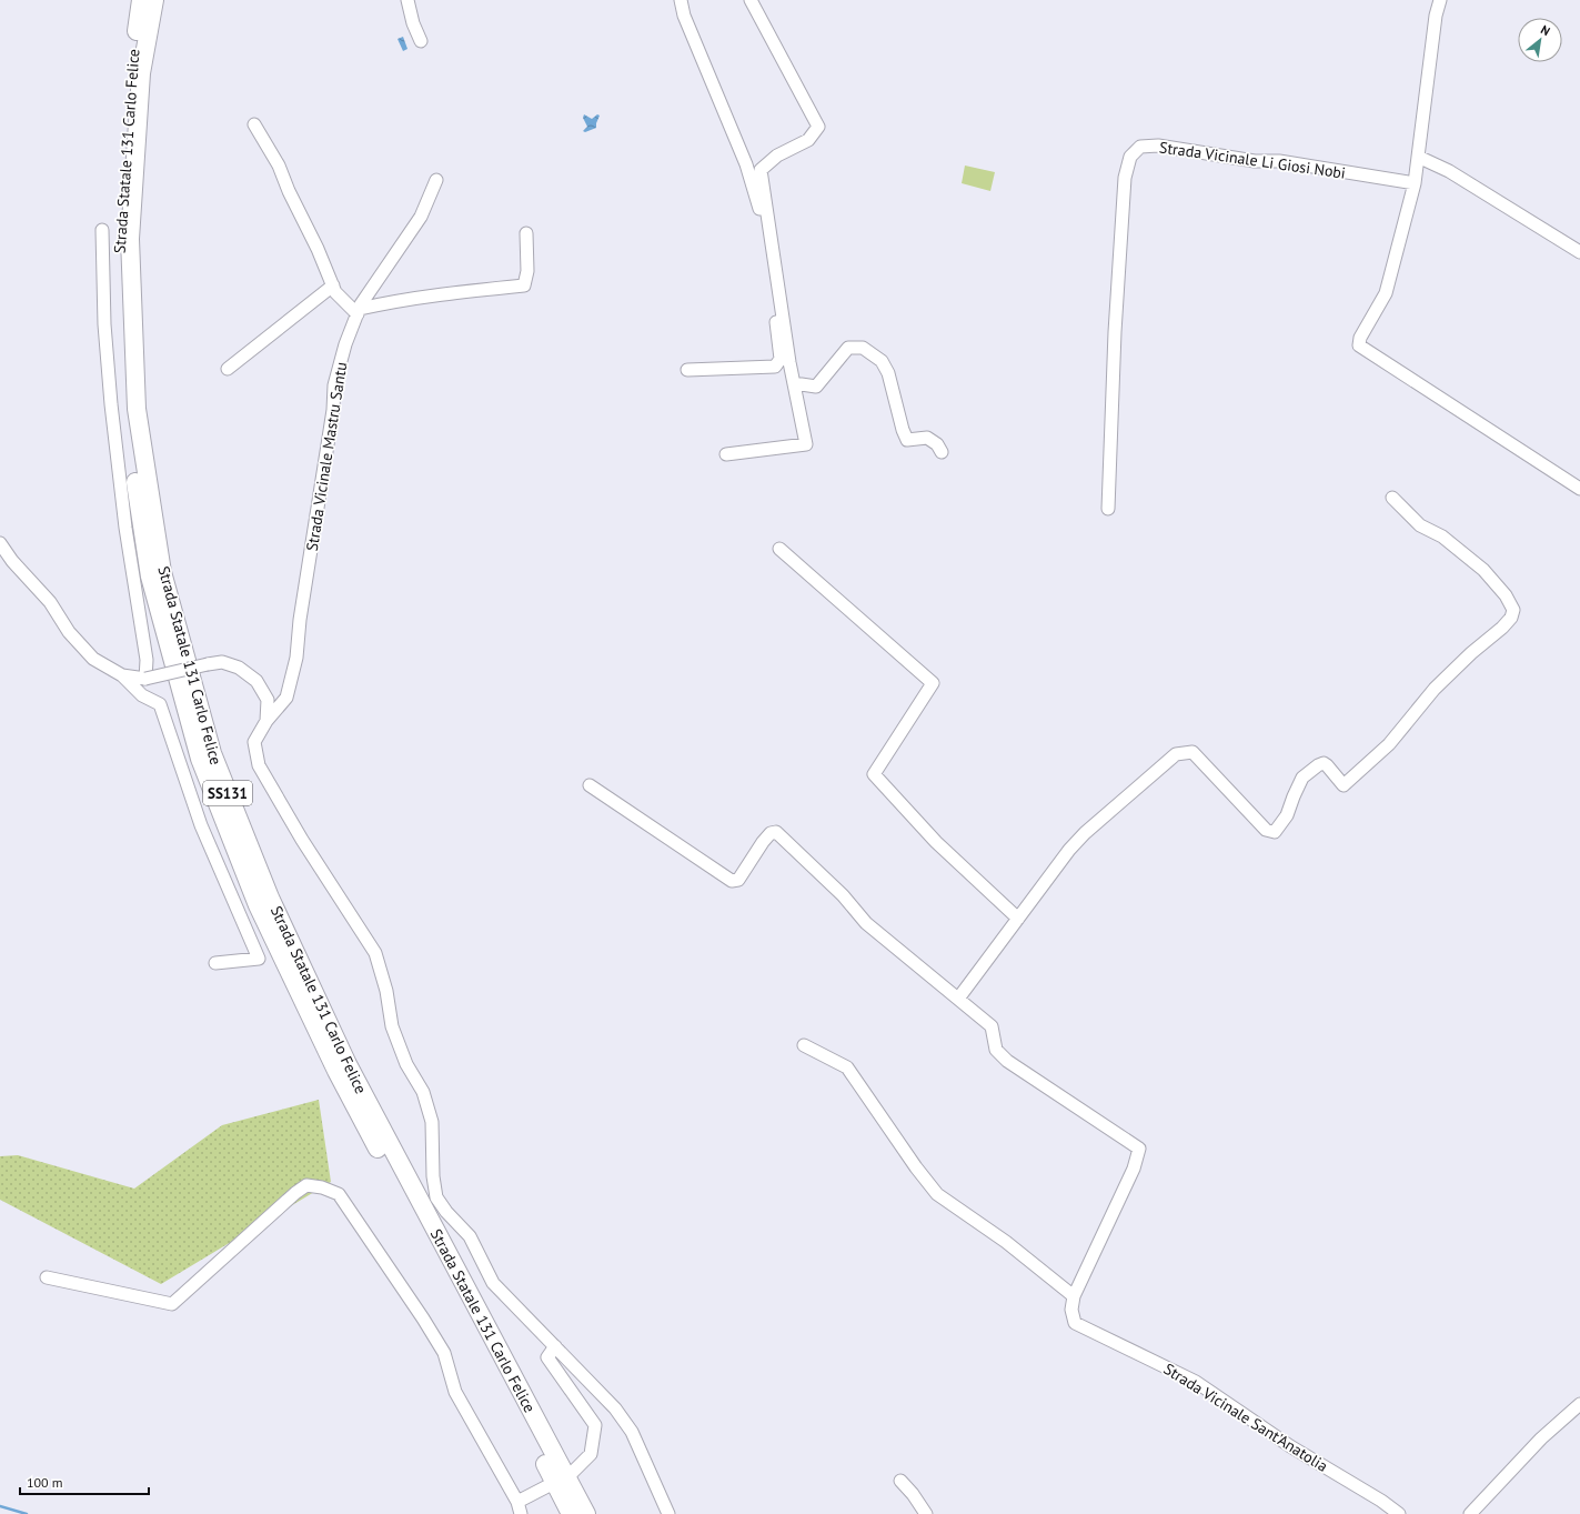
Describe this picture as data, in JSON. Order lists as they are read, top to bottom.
{
  "streets": {
    "highway": ["Strada Statale 131 Carlo Felice", "SS131"],
    "street": ["Strada Vicinale Li Giosi Nobi", "Strada Vicinale Mastru Santu", "Strada Vicinale Sant'Anatolia"]
  },
  "scale_bar": "100 m",
  "north": "top right"
}
